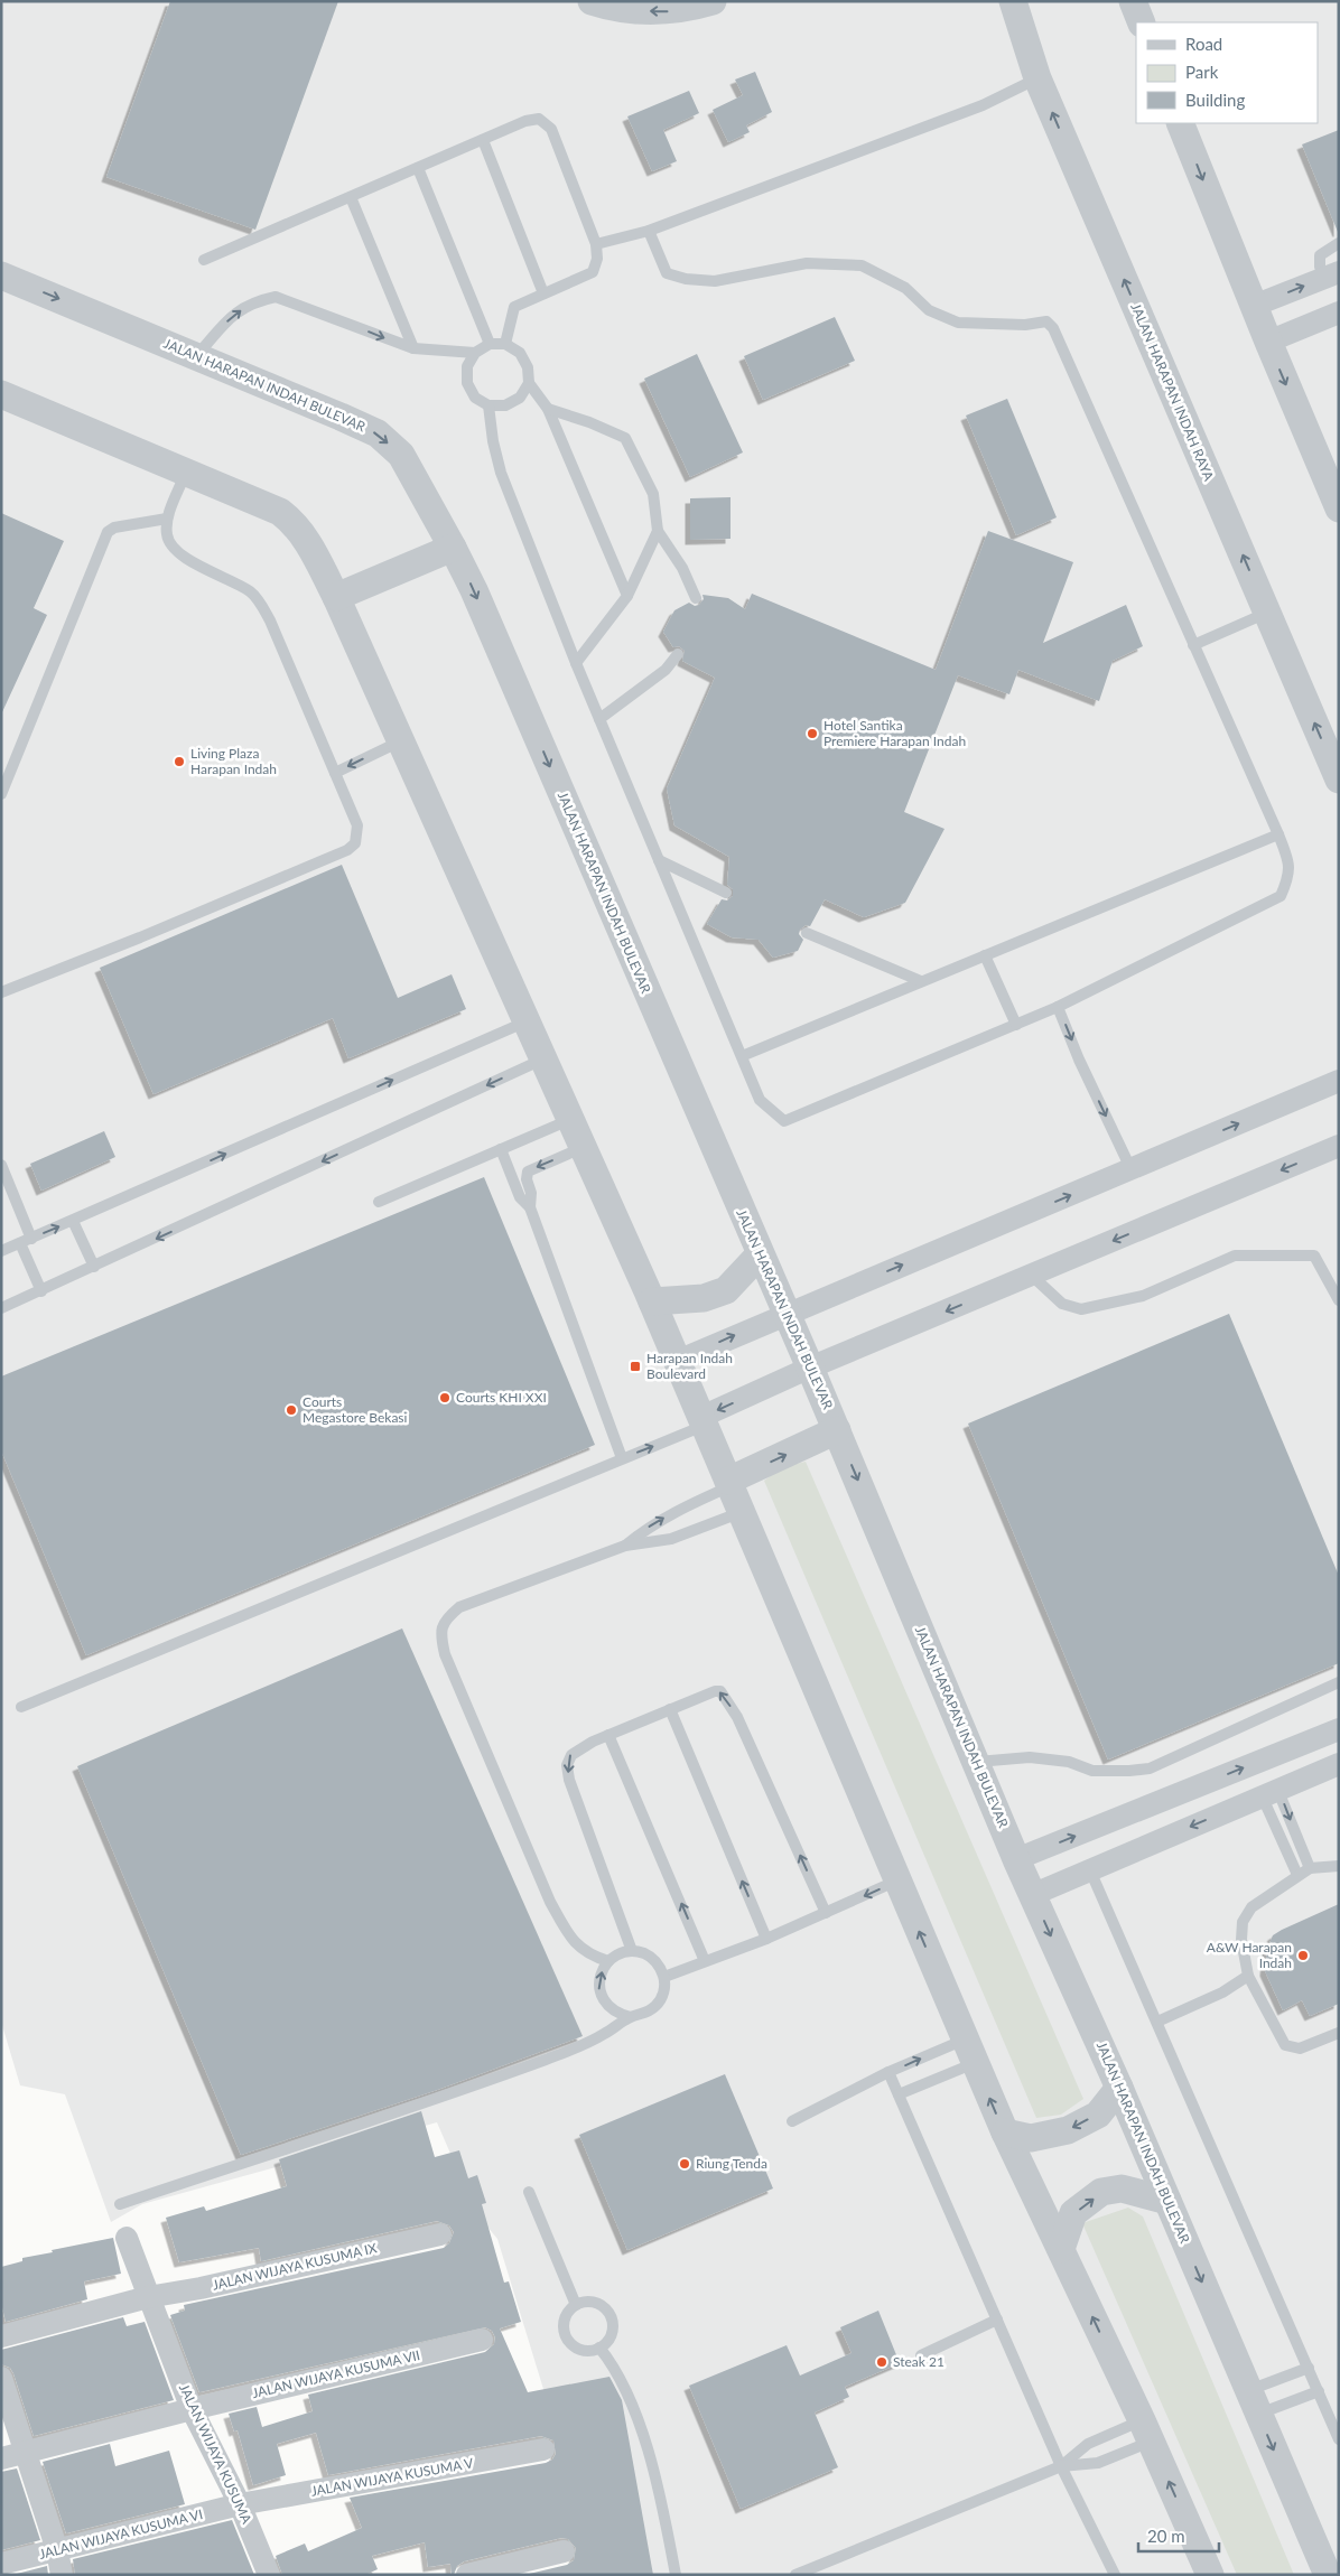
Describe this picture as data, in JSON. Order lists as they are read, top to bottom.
{
  "streets": {
    "street": [
      "JALAN HARAPAN INDAH BULEVAR",
      "JALAN HARAPAN INDAH RAYA",
      "JALAN WIJAYA KUSUMA IX",
      "JALAN WIJAYA KUSUMA VII",
      "JALAN WIJAYA KUSUMA",
      "JALAN WIJAYA KUSUMA V",
      "JALAN WIJAYA KUSUMA VI"
    ]
  },
  "crossings": [
    ["JALAN WIJAYA KUSUMA IX", "JALAN WIJAYA KUSUMA"],
    ["JALAN WIJAYA KUSUMA VII", "JALAN WIJAYA KUSUMA"],
    ["JALAN WIJAYA KUSUMA", "JALAN WIJAYA KUSUMA V"],
    ["JALAN WIJAYA KUSUMA", "JALAN WIJAYA KUSUMA VI"],
    ["JALAN WIJAYA KUSUMA V", "JALAN WIJAYA KUSUMA VI"]
  ],
  "places": {
    "other": [
      "Hotel Santika Premiere Harapan Indah",
      "Living Plaza Harapan Indah",
      "Courts KHI XXI",
      "Courts Megastore Bekasi",
      "A&W Harapan Indah",
      "Riung Tenda",
      "Steak 21"
    ],
    "transit": ["Harapan Indah Boulevard"]
  },
  "legend": ["Road", "Park", "Building"],
  "scale_bar": "20 m"
}
